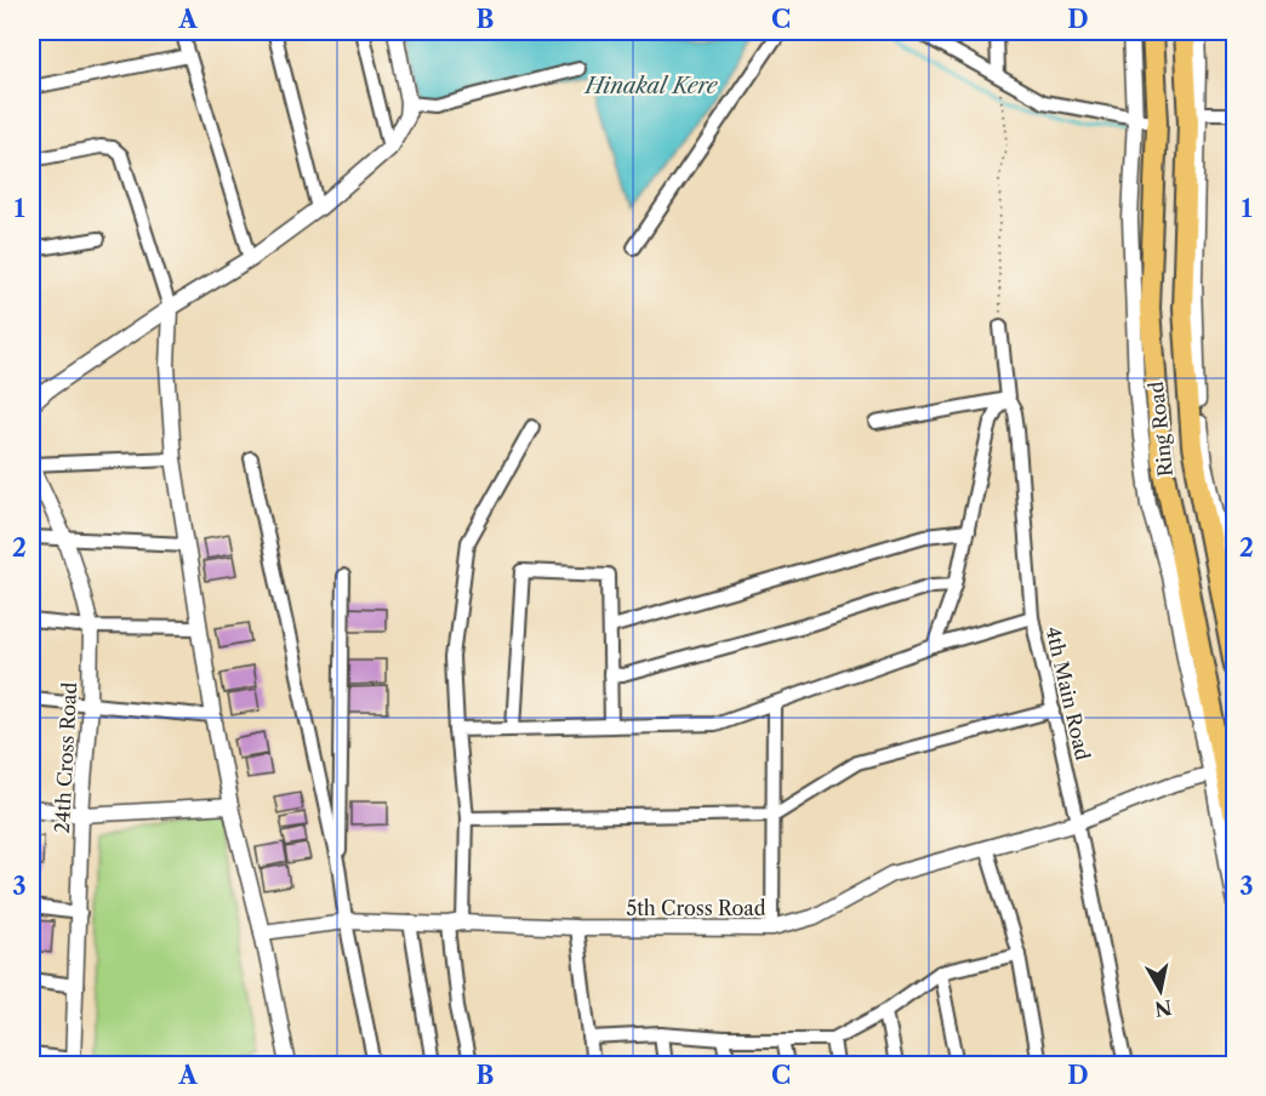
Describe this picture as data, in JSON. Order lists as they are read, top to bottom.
{
  "streets": {
    "highway": ["Ring Road"],
    "street": ["4th Main Road", "24th Cross Road", "5th Cross Road"]
  },
  "crossings": [
    ["Ring Road", "5th Cross Road"],
    ["4th Main Road", "5th Cross Road"]
  ],
  "water": ["Hinakal Kere"],
  "north": "bottom",
  "grid": {
    "columns": [
      "A",
      "B",
      "C",
      "D"
    ],
    "rows": ["1", "2", "3"]
  }
}
